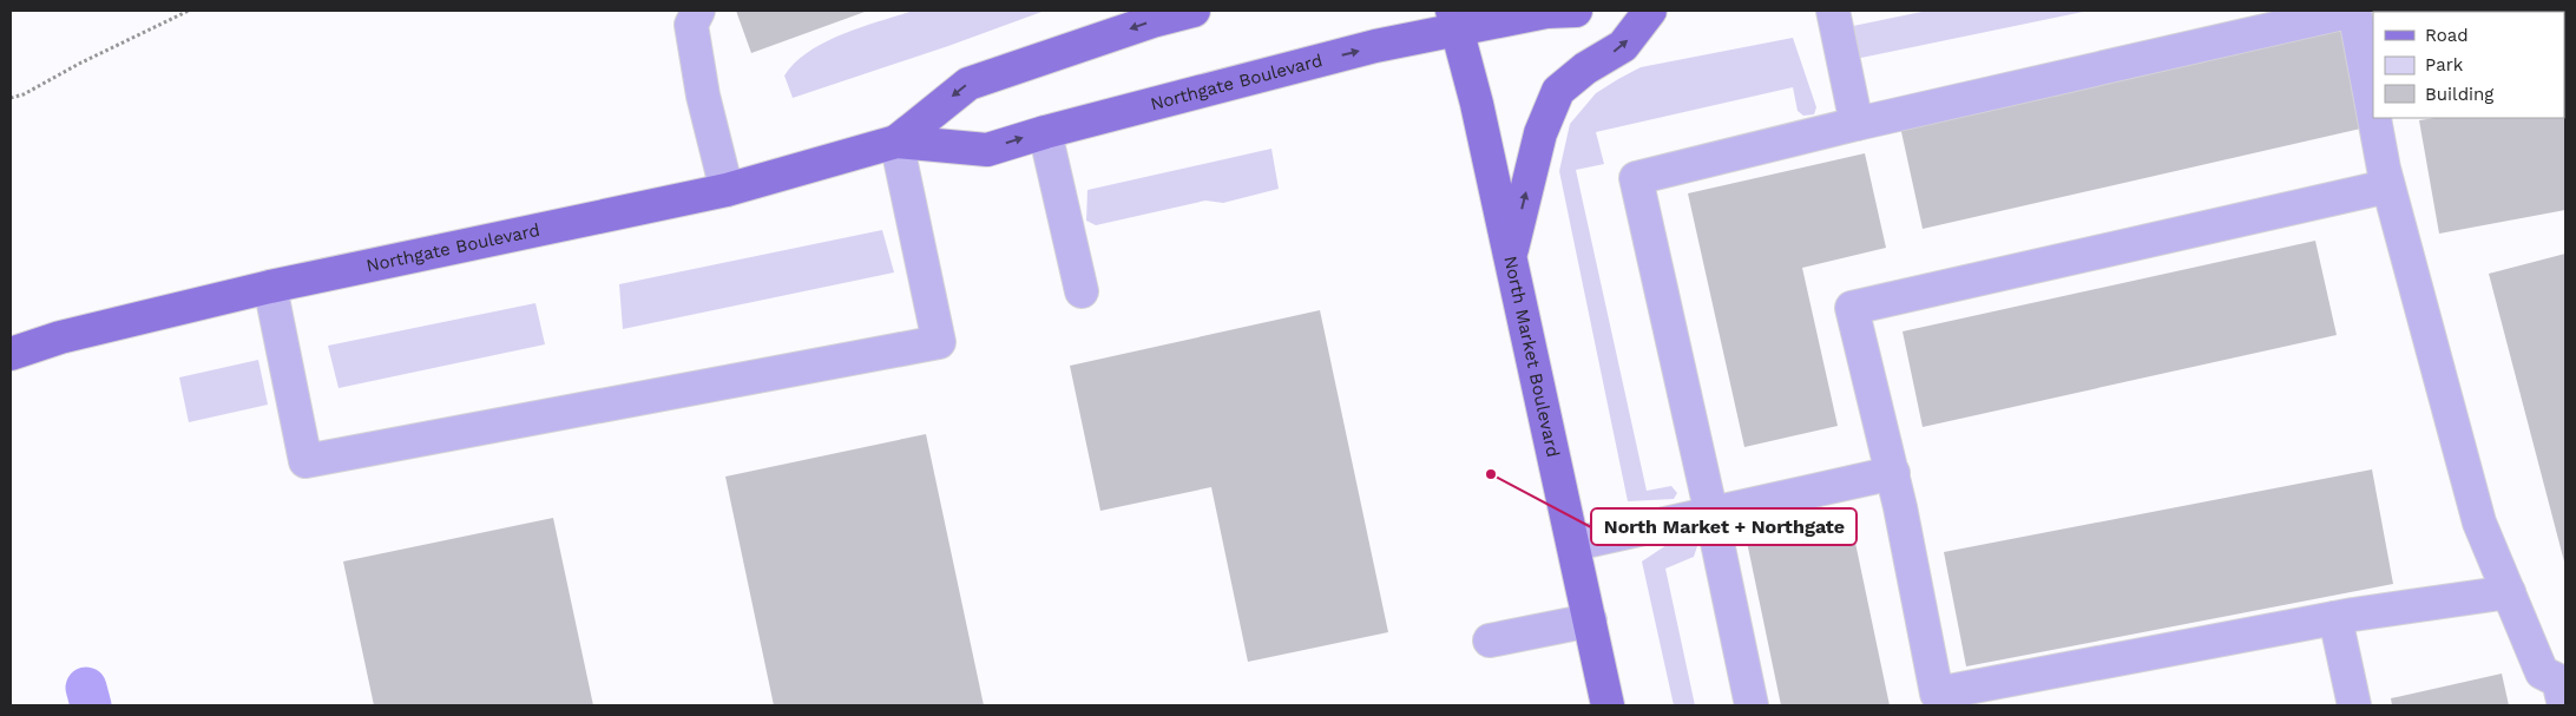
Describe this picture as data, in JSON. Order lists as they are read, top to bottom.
{
  "streets": {
    "main road": ["Northgate Boulevard", "North Market Boulevard"]
  },
  "crossings": [
    ["Northgate Boulevard", "North Market Boulevard"]
  ],
  "places": ["North Market + Northgate"],
  "legend": ["Road", "Park", "Building"]
}
